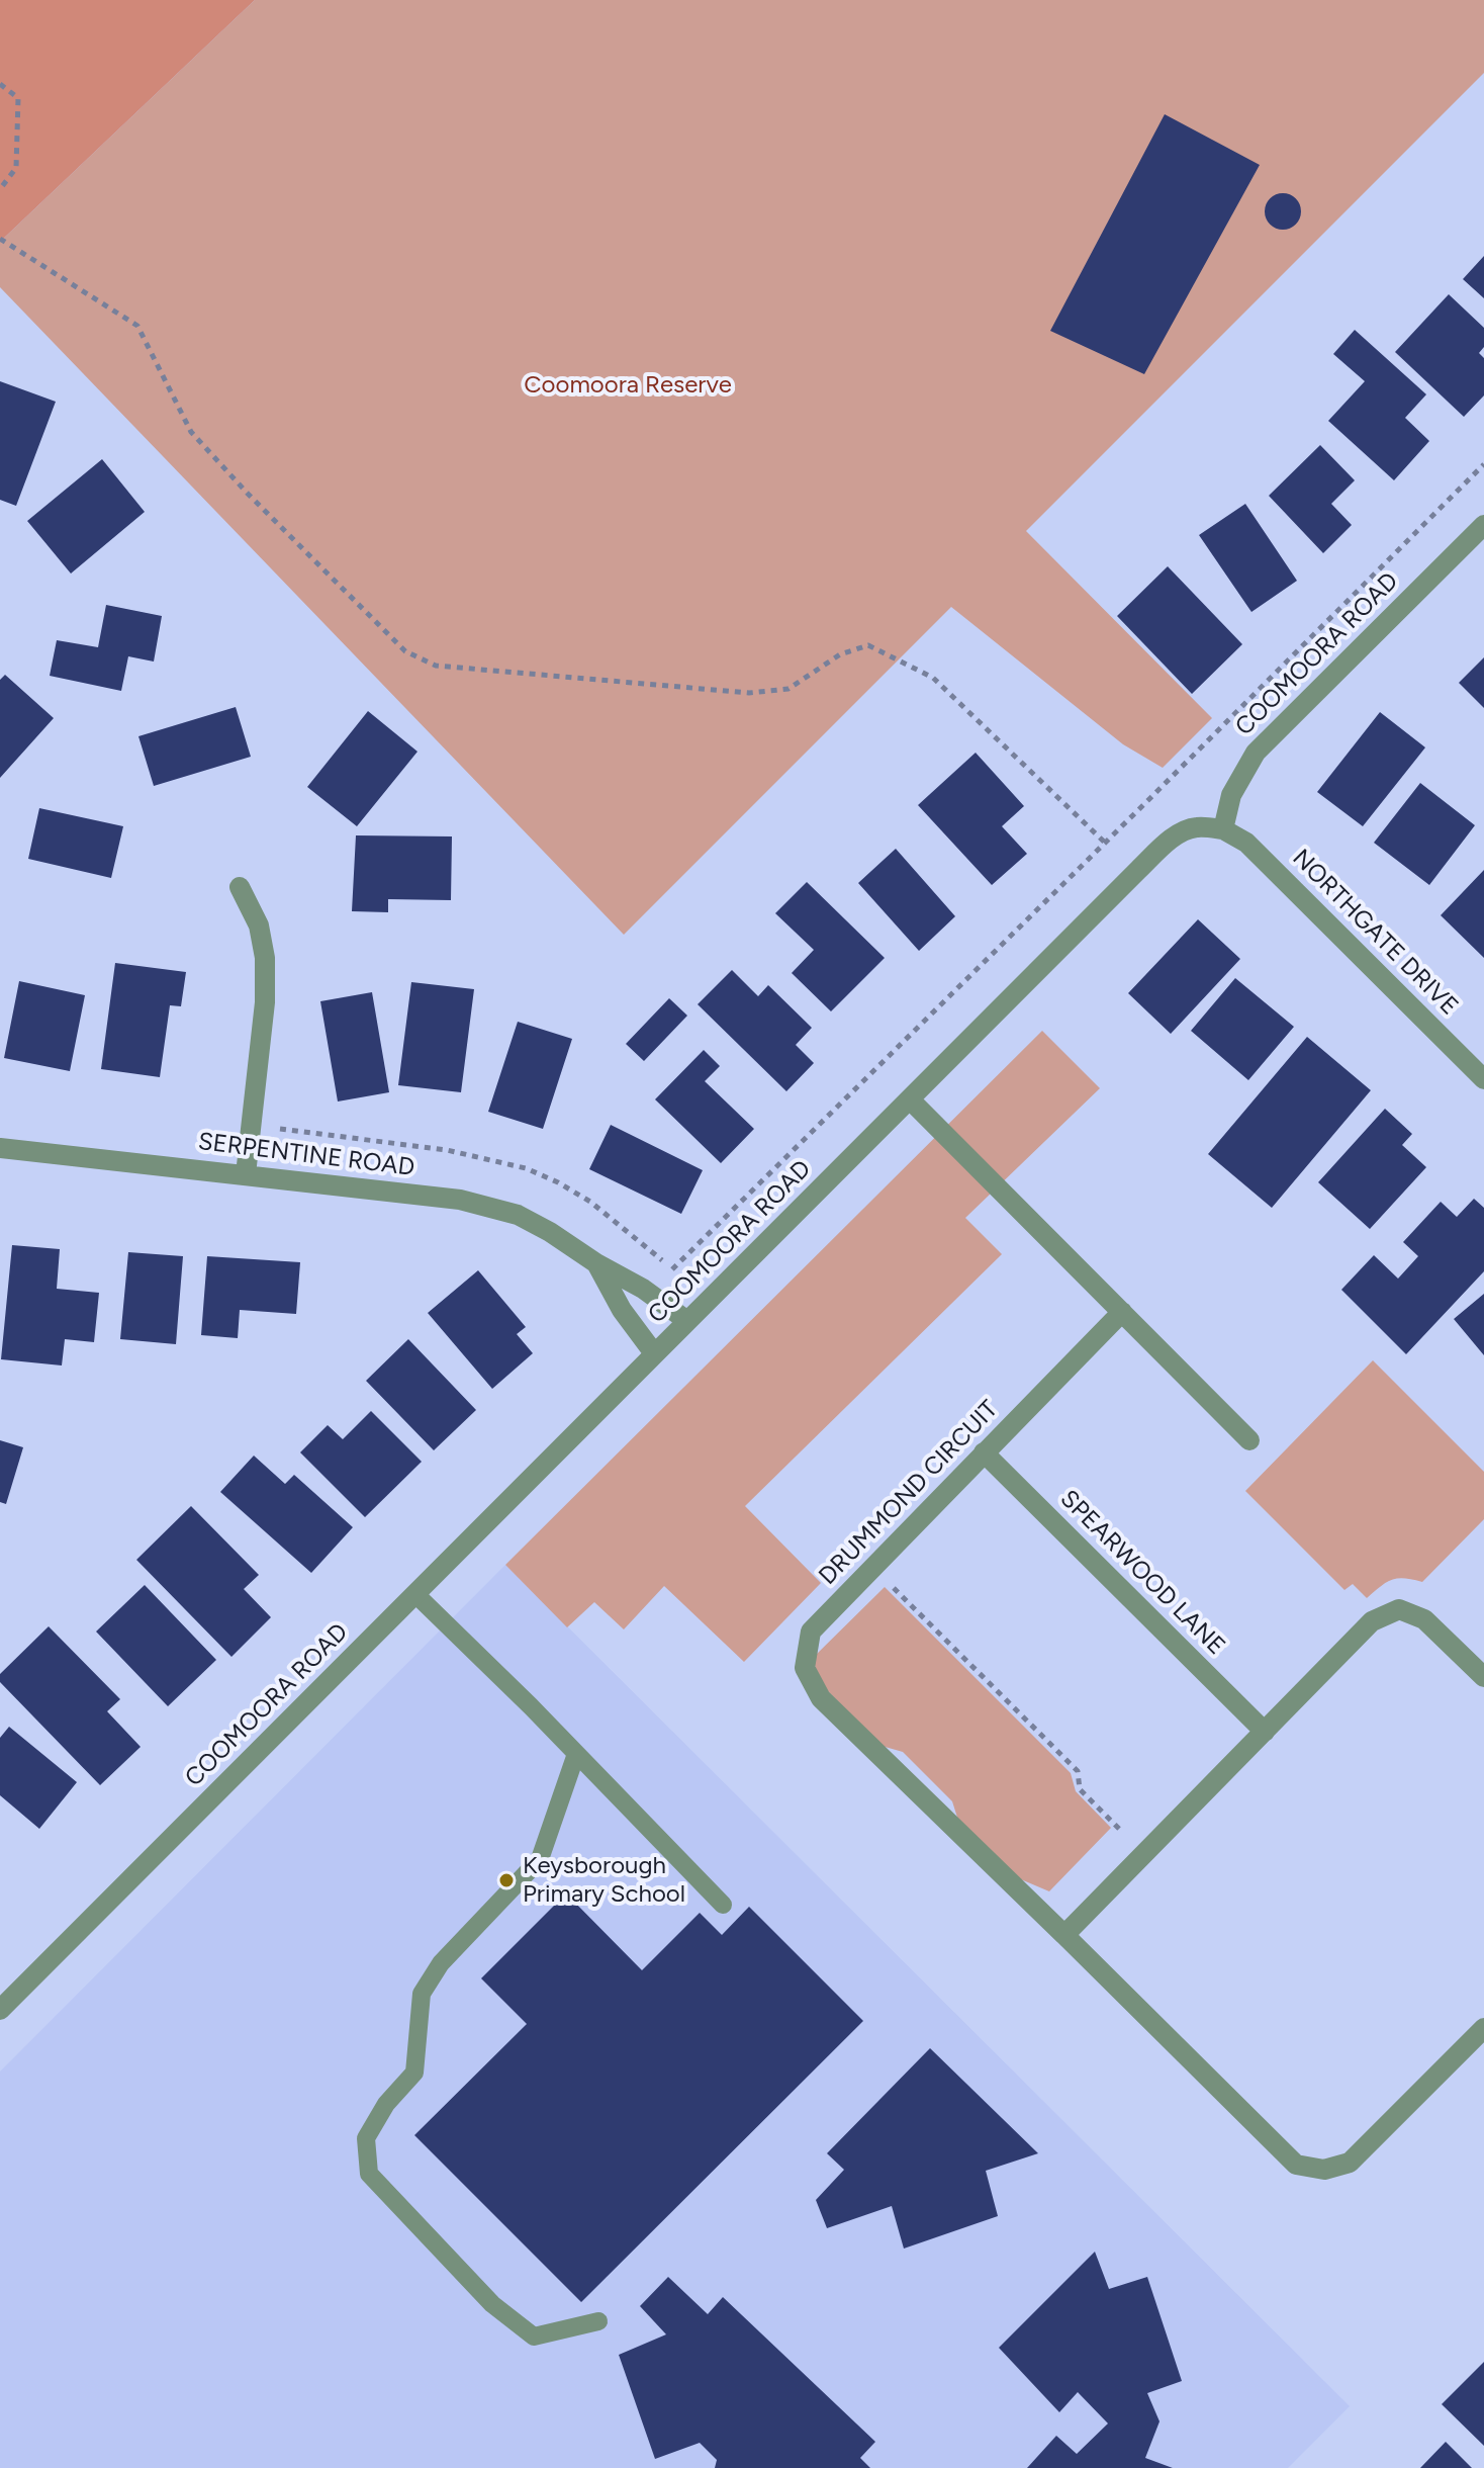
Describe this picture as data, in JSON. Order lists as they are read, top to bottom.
{
  "streets": {
    "street": [
      "COOMOORA ROAD",
      "NORTHGATE DRIVE",
      "SERPENTINE ROAD",
      "DRUMMOND CIRCUIT",
      "SPEARWOOD LANE"
    ]
  },
  "crossings": [
    ["COOMOORA ROAD", "NORTHGATE DRIVE"],
    ["COOMOORA ROAD", "SERPENTINE ROAD"],
    ["DRUMMOND CIRCUIT", "SPEARWOOD LANE"]
  ],
  "parks": ["Coomoora Reserve"],
  "places": ["Keysborough Primary School"]
}
